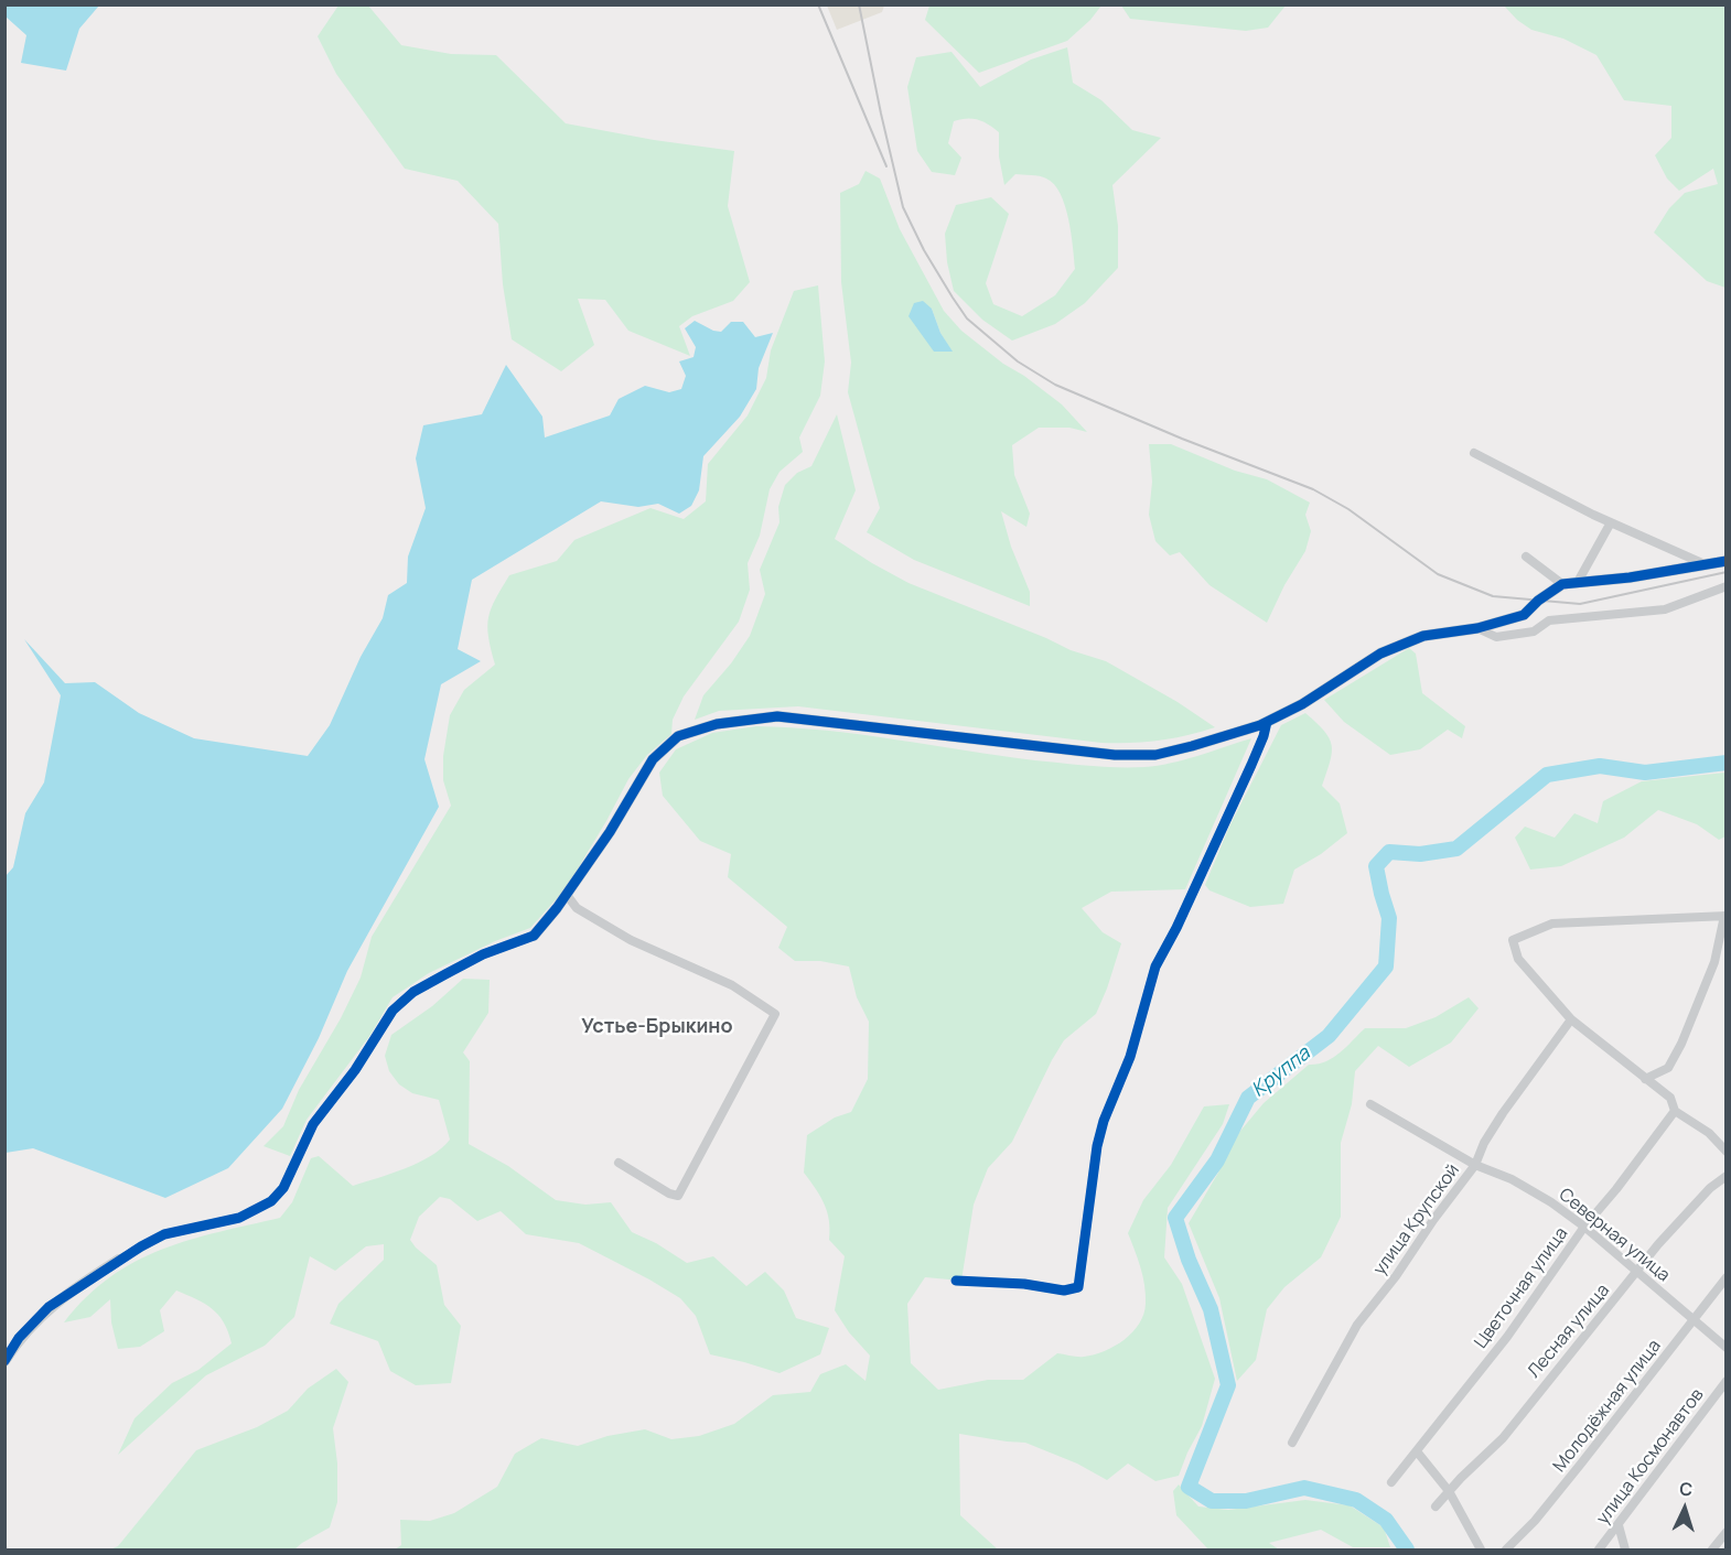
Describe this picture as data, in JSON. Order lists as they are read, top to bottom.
{
  "streets": {
    "street": [
      "улица Крупской",
      "Северная улица",
      "Цветочная улица",
      "Лесная улица",
      "Молодёжная улица",
      "улица Космонавтов"
    ]
  },
  "crossings": [
    ["улица Крупской", "Северная улица"],
    ["Северная улица", "Цветочная улица"],
    ["Северная улица", "Лесная улица"],
    ["Северная улица", "Молодёжная улица"]
  ],
  "districts": ["Устье-Брыкино"],
  "water": ["Круппа"],
  "north": "top"
}
